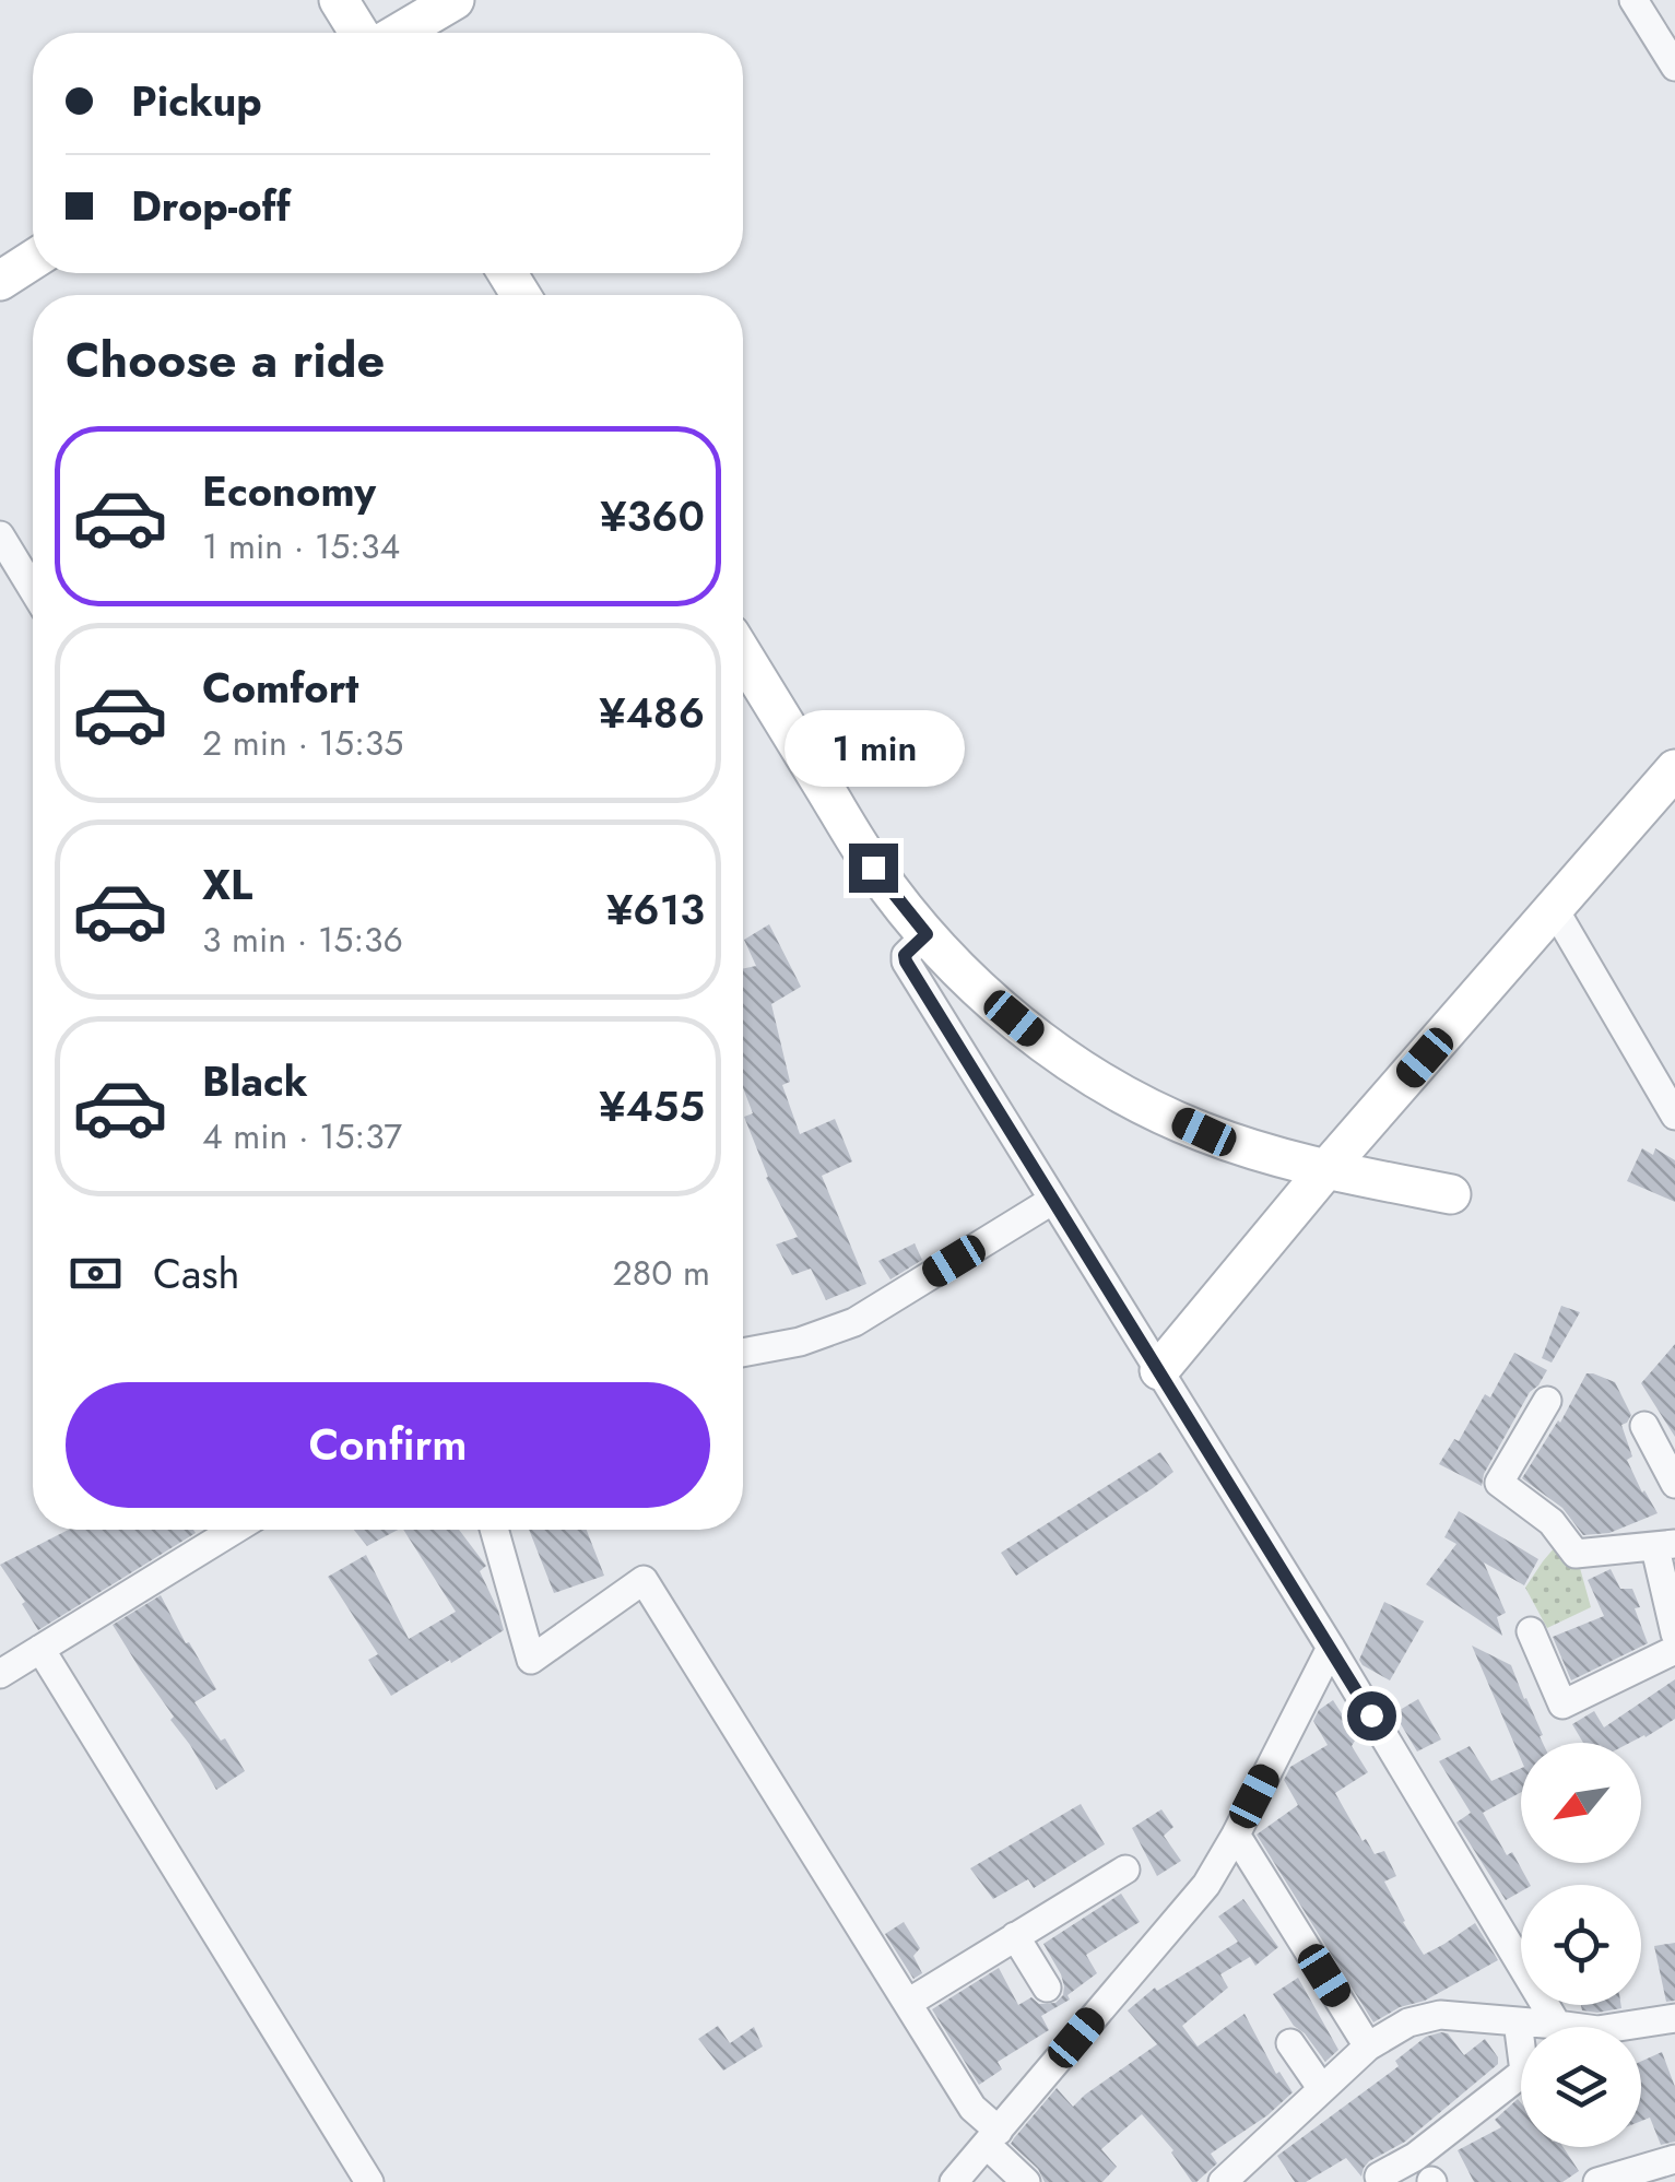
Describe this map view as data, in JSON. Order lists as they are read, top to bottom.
{
  "north": "bottom left",
  "page": {
    "banner": ["Pickup", "Drop-off"],
    "heading": "Choose a ride",
    "list": [
      {
        "name": "Economy",
        "note": "1 min · 15:34",
        "value": "¥360"
      },
      {
        "name": "Comfort",
        "note": "2 min · 15:35",
        "value": "¥486"
      },
      {
        "name": "XL",
        "note": "3 min · 15:36",
        "value": "¥613"
      },
      {
        "name": "Black",
        "note": "4 min · 15:37",
        "value": "¥455"
      }
    ],
    "bubble": "1 min",
    "pay": ["Cash", "280 m"],
    "buttons": "Confirm"
  }
}
